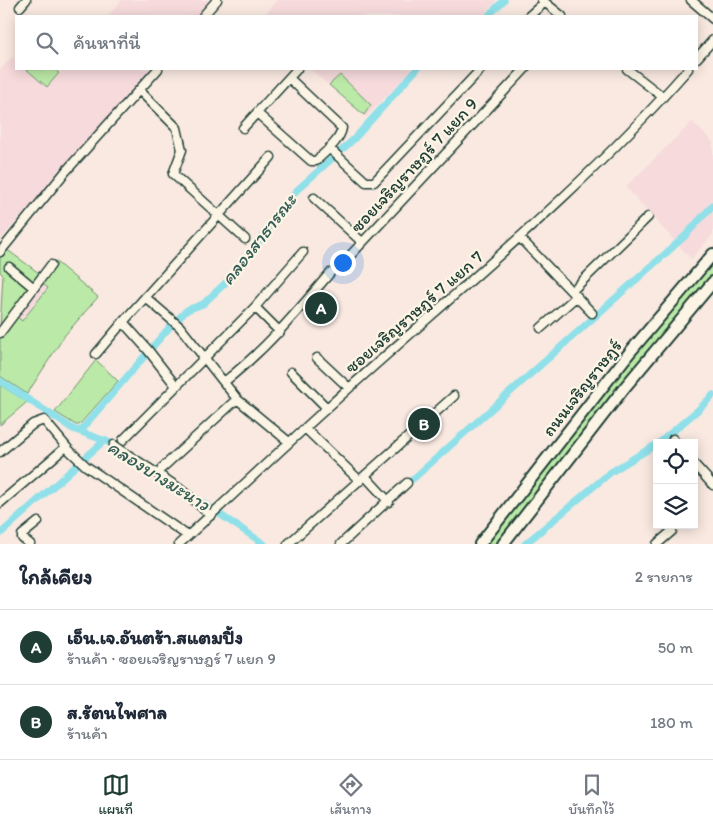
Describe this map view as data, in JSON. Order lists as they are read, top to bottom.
{
  "streets": {
    "main road": ["ถนนเจริญราษฎร์"],
    "street": ["ซอยเจริญราษฎร์ 7 แยก 9", "ซอยเจริญราษฎร์ 7 แยก 7"]
  },
  "water": ["คลองสาธารณะ", "คลองบางมะนาว"],
  "page": {
    "search": "ค้นหาที่นี่",
    "pins": ["A", "B"],
    "heading": ["ใกล้เคียง", "2 รายการ"],
    "list": [
      {
        "mark": "A",
        "name": "เอ็น.เจ.อันตร้า.สแตมปิ้ง",
        "note": "ร้านค้า · ซอยเจริญราษฎร์ 7 แยก 9",
        "value": "50 m"
      },
      {
        "mark": "B",
        "name": "ส.รัตนไพศาล",
        "note": "ร้านค้า",
        "value": "180 m"
      }
    ],
    "nav": ["แผนที่", "เส้นทาง", "บันทึกไว้"]
  }
}
